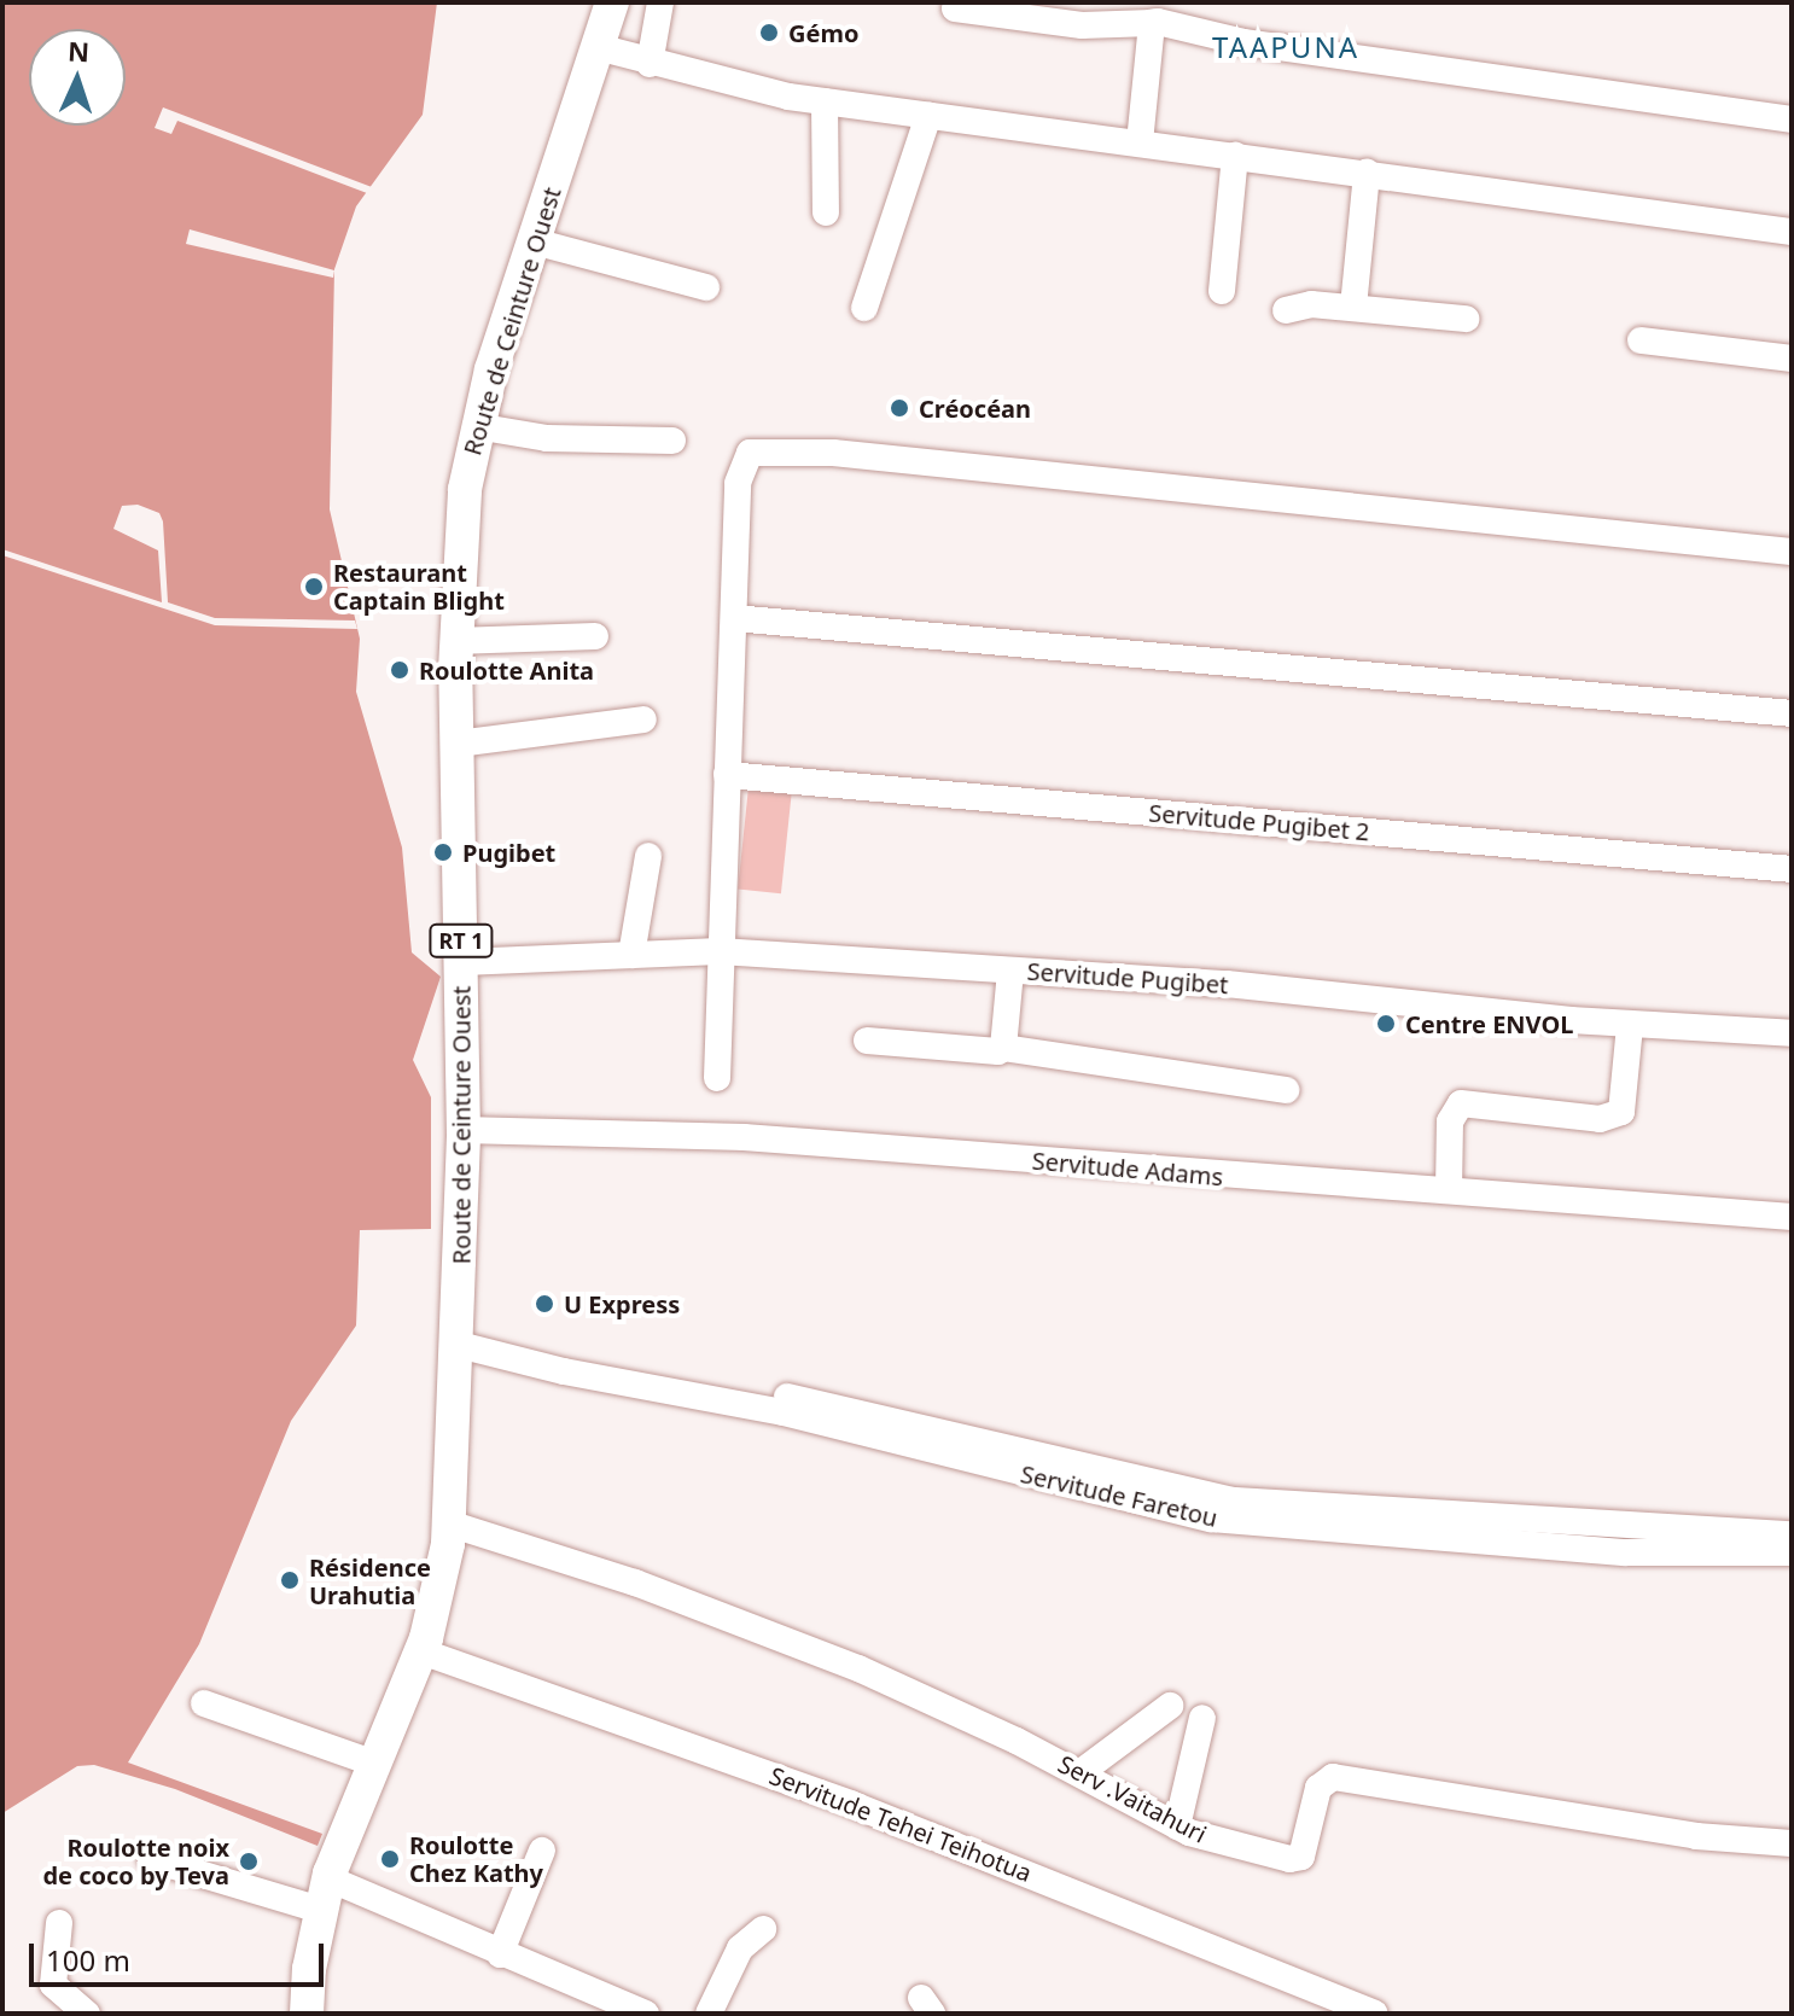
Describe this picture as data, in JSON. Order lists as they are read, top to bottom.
{
  "streets": {
    "main road": ["Route de Ceinture Ouest", "RT 1"],
    "street": [
      "Servitude Pugibet 2",
      "Servitude Pugibet",
      "Servitude Adams",
      "Servitude Faretou",
      "Serv .Vaitahuri",
      "Servitude Tehei Teihotua"
    ]
  },
  "crossings": [
    ["Route de Ceinture Ouest", "Servitude Pugibet"],
    ["Route de Ceinture Ouest", "Servitude Adams"],
    ["Route de Ceinture Ouest", "Servitude Faretou"],
    ["Route de Ceinture Ouest", "Serv .Vaitahuri"],
    ["Route de Ceinture Ouest", "Servitude Tehei Teihotua"]
  ],
  "districts": ["TAAPUNA"],
  "places": [
    "Gémo",
    "Créocéan",
    "Restaurant Captain Blight",
    "Roulotte Anita",
    "Pugibet",
    "Centre ENVOL",
    "U Express",
    "Résidence Urahutia",
    "Roulotte Chez Kathy",
    "Roulotte noix de coco by Teva"
  ],
  "scale_bar": "100 m",
  "north": "top"
}
